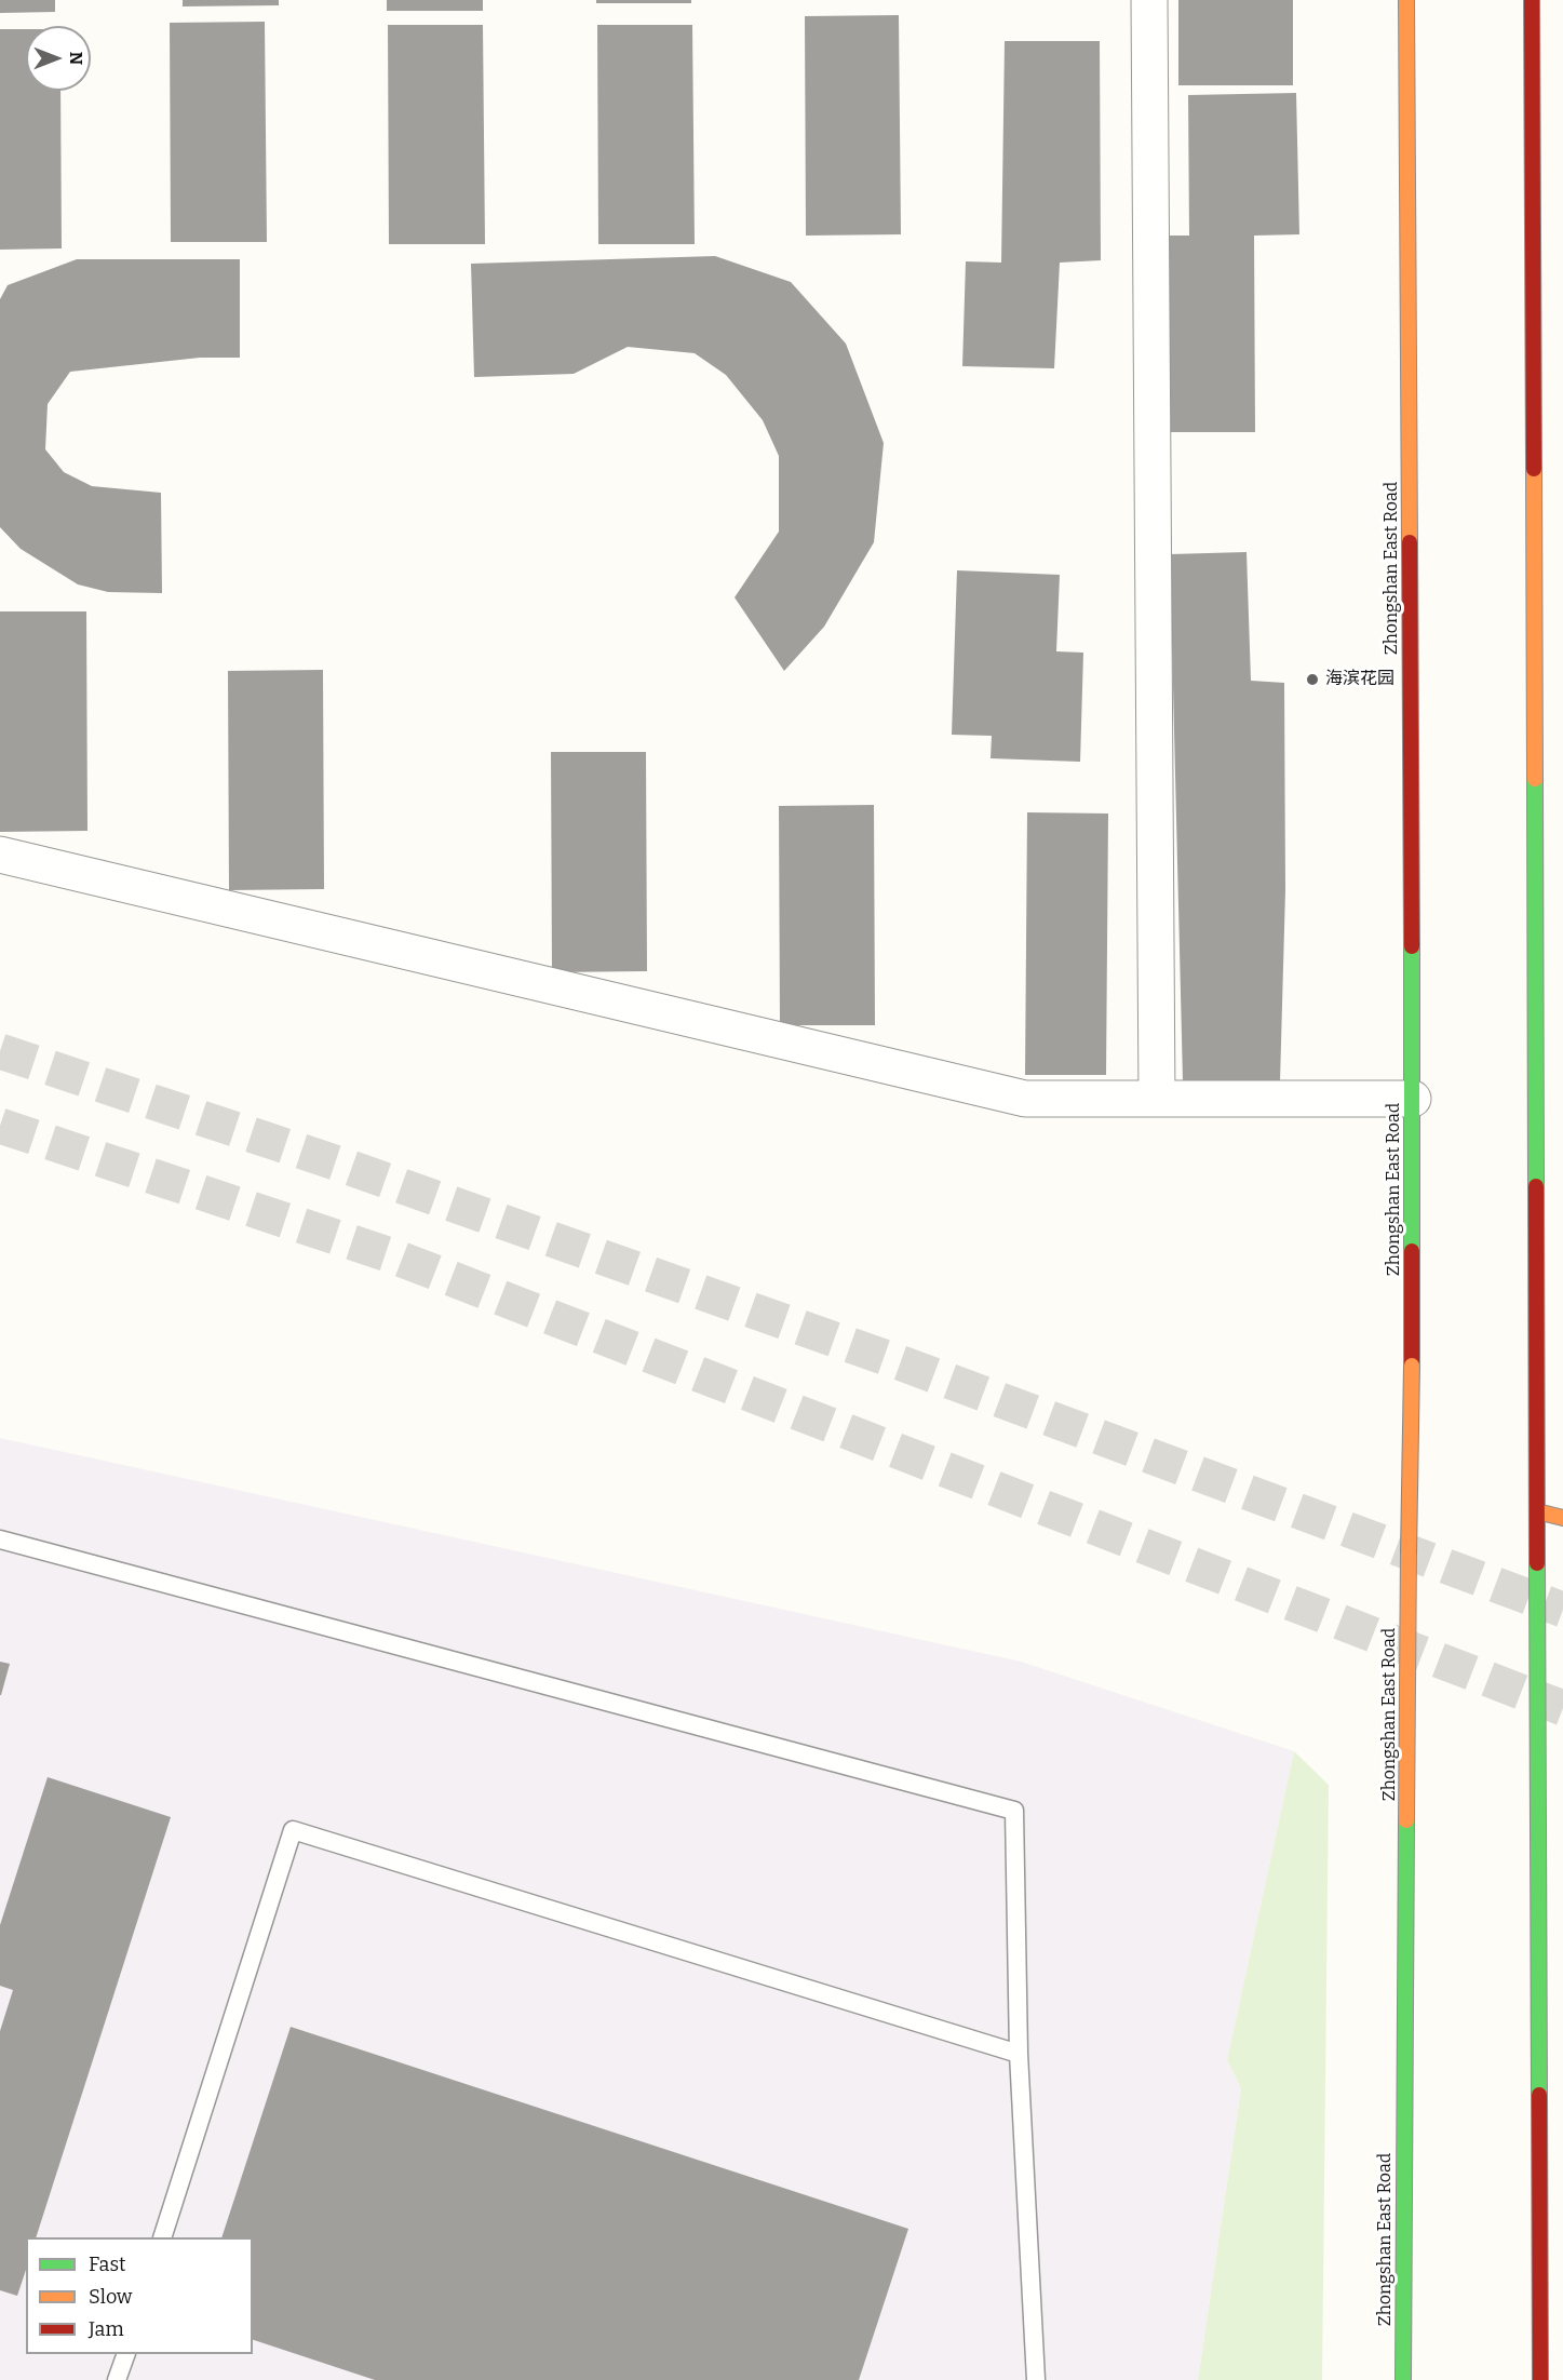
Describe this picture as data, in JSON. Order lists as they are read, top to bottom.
{
  "streets": {
    "main road": ["Zhongshan East Road"]
  },
  "places": ["海滨花园"],
  "legend": ["Fast", "Slow", "Jam"],
  "north": "right"
}
